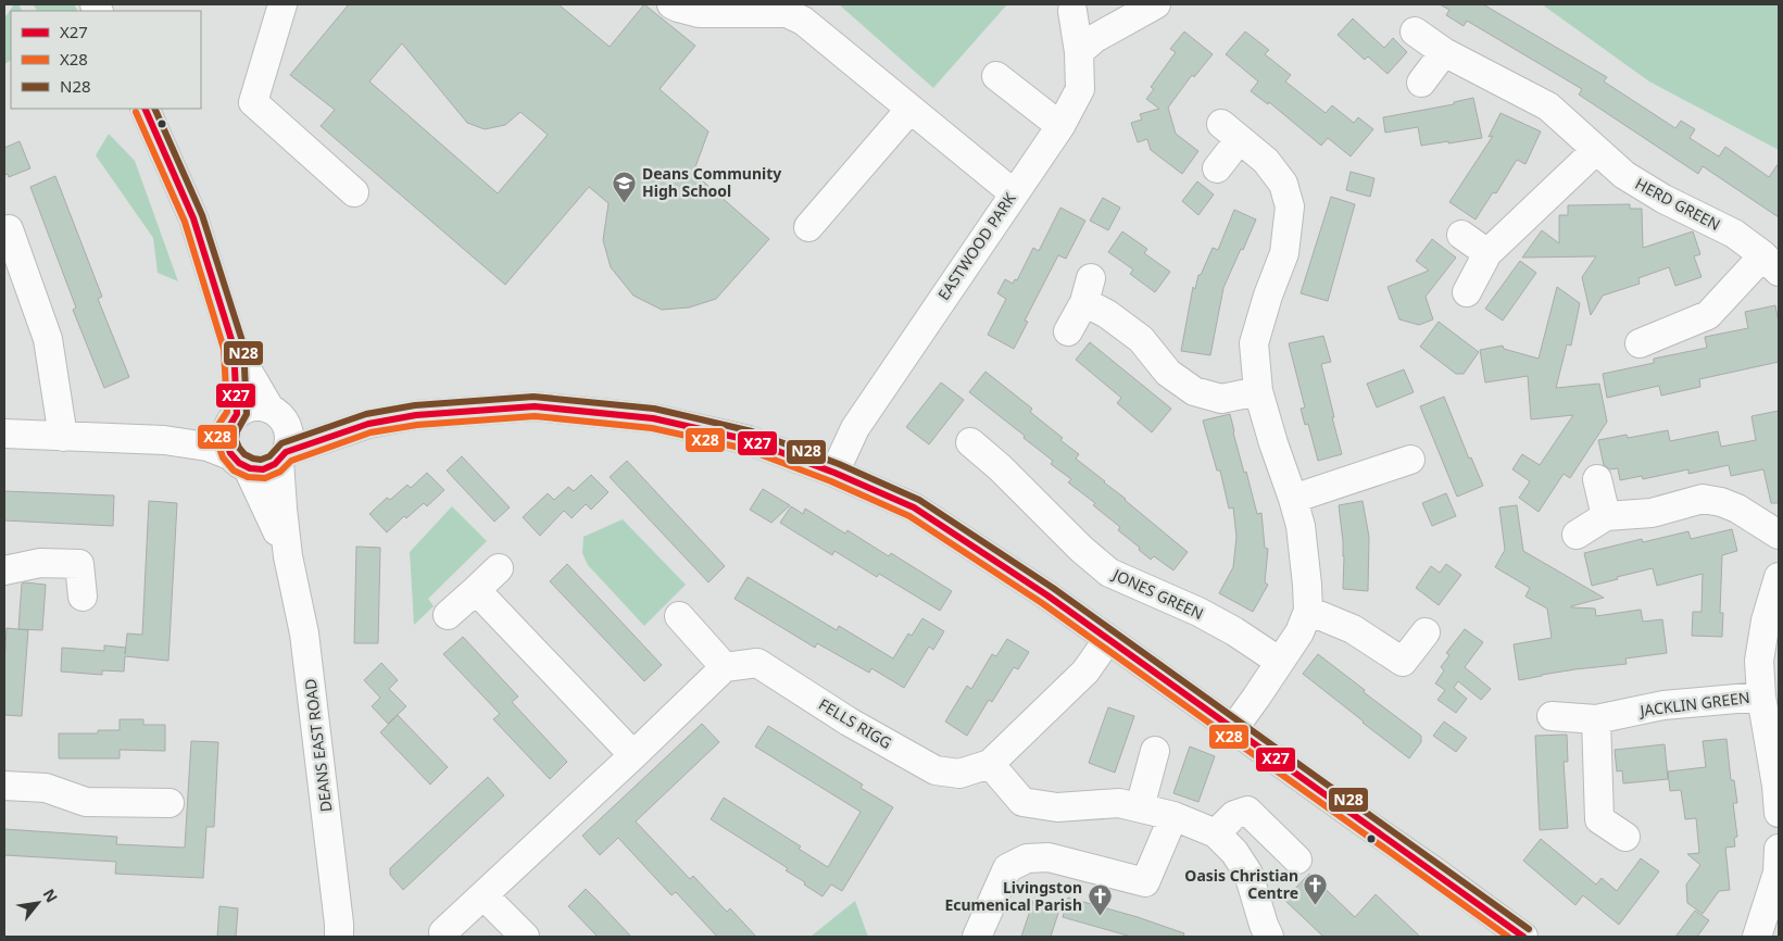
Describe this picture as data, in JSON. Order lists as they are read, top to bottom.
{
  "streets": {
    "street": [
      "HERD GREEN",
      "EASTWOOD PARK",
      "JONES GREEN",
      "JACKLIN GREEN",
      "FELLS RIGG",
      "DEANS EAST ROAD"
    ]
  },
  "places": {
    "school or university": ["Deans Community High School"],
    "church": ["Oasis Christian Centre", "Livingston Ecumenical Parish"]
  },
  "lines": ["transit line X27", "transit line N28", "transit line X28"],
  "legend": ["X27", "X28", "N28"],
  "north": "top right"
}
